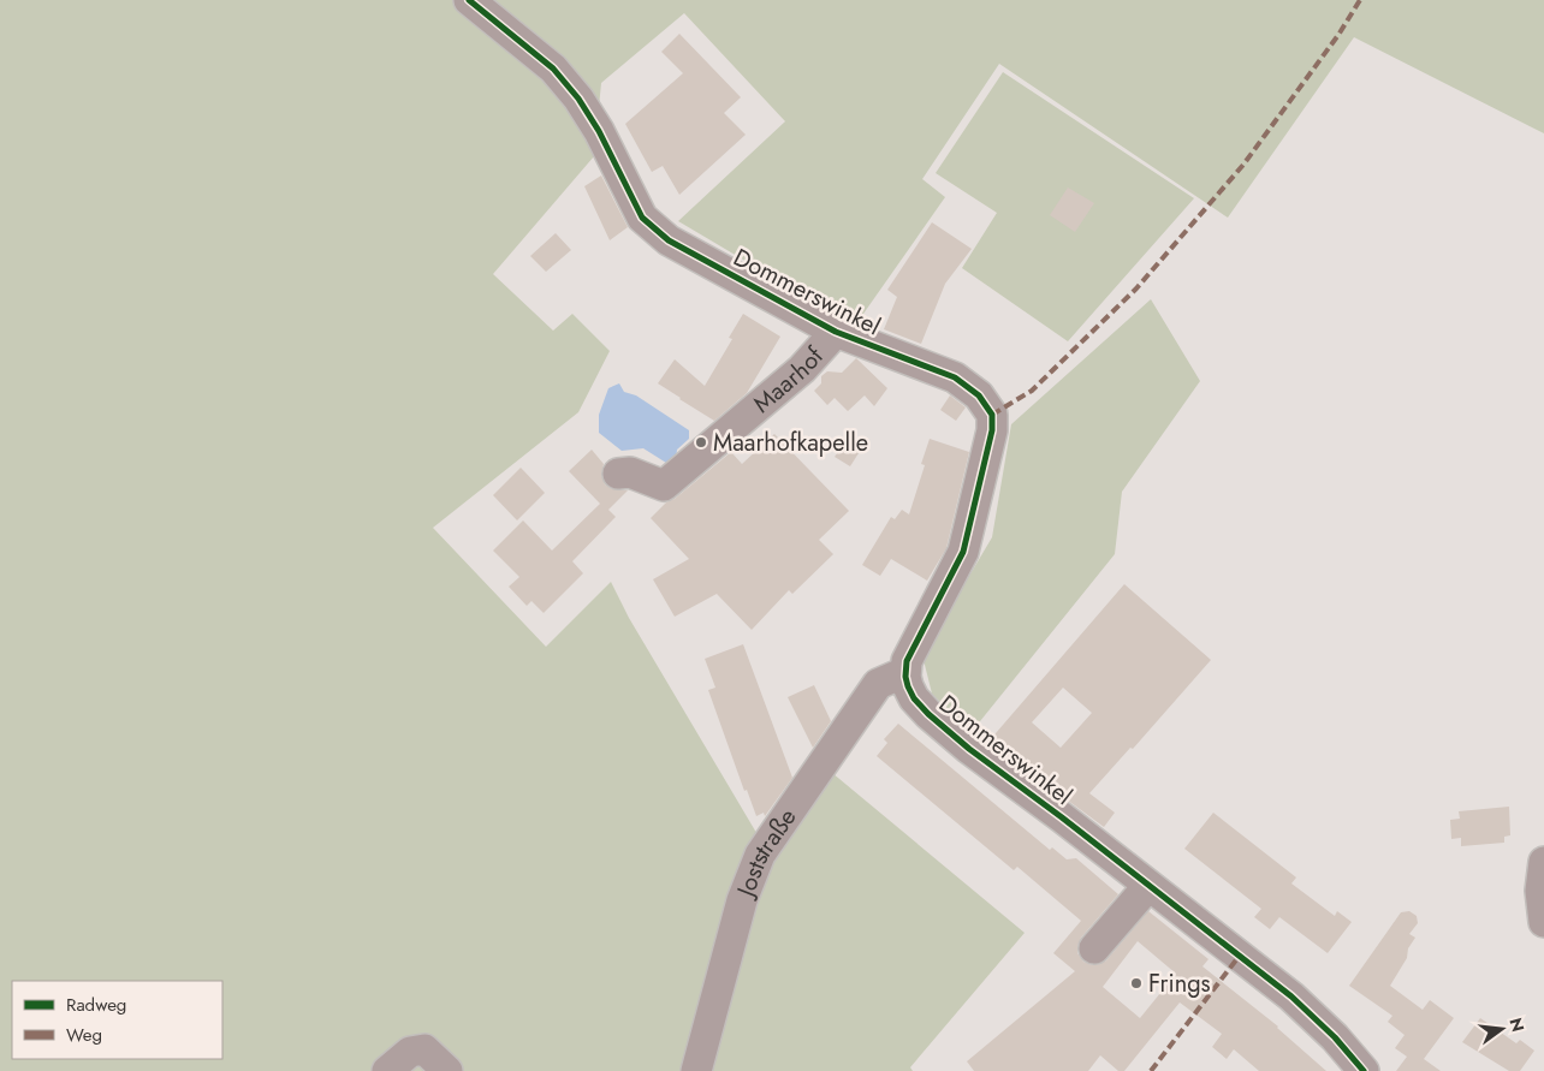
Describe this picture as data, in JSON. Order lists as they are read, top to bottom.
{
  "streets": {
    "street": ["Dommerswinkel", "Maarhof", "Joststraße"]
  },
  "crossings": [
    ["Dommerswinkel", "Maarhof"],
    ["Dommerswinkel", "Joststraße"]
  ],
  "places": ["Maarhofkapelle", "Frings"],
  "legend": ["Radweg", "Weg"],
  "north": "right"
}
